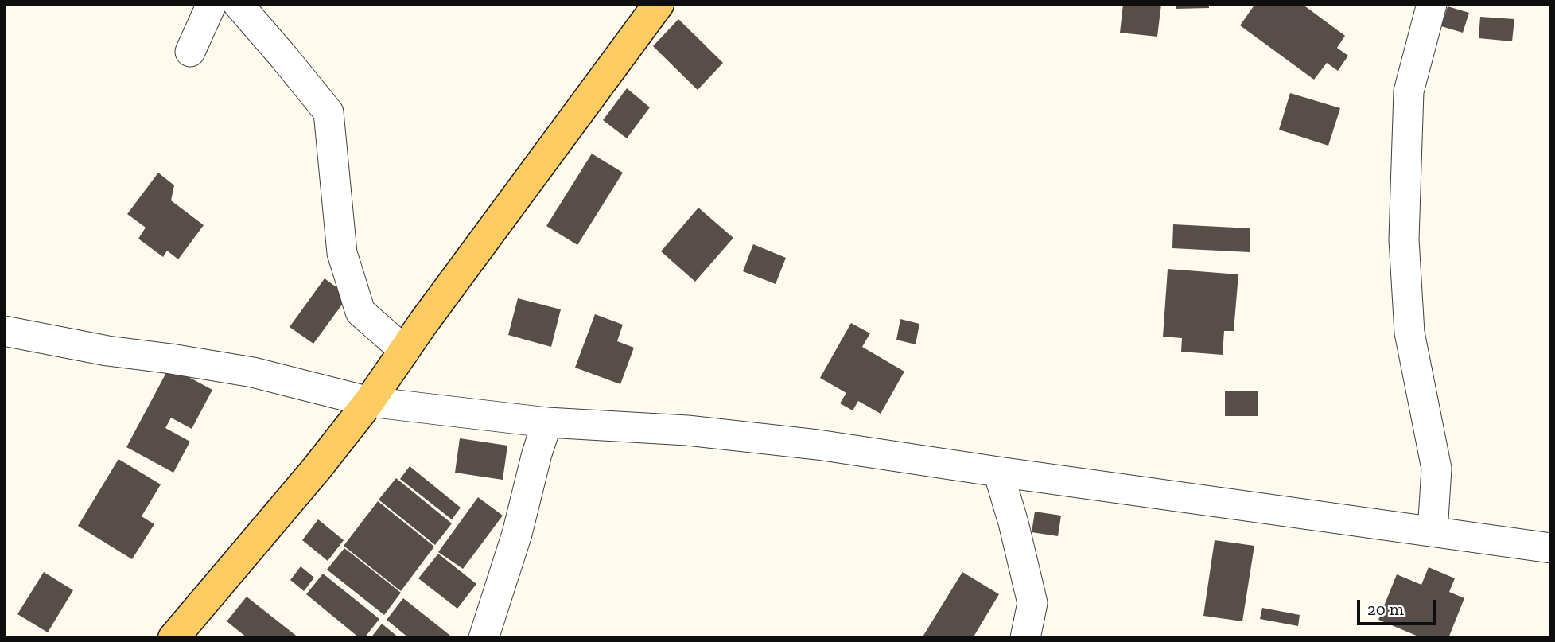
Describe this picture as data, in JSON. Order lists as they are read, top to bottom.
{
  "scale_bar": "20 m"
}
